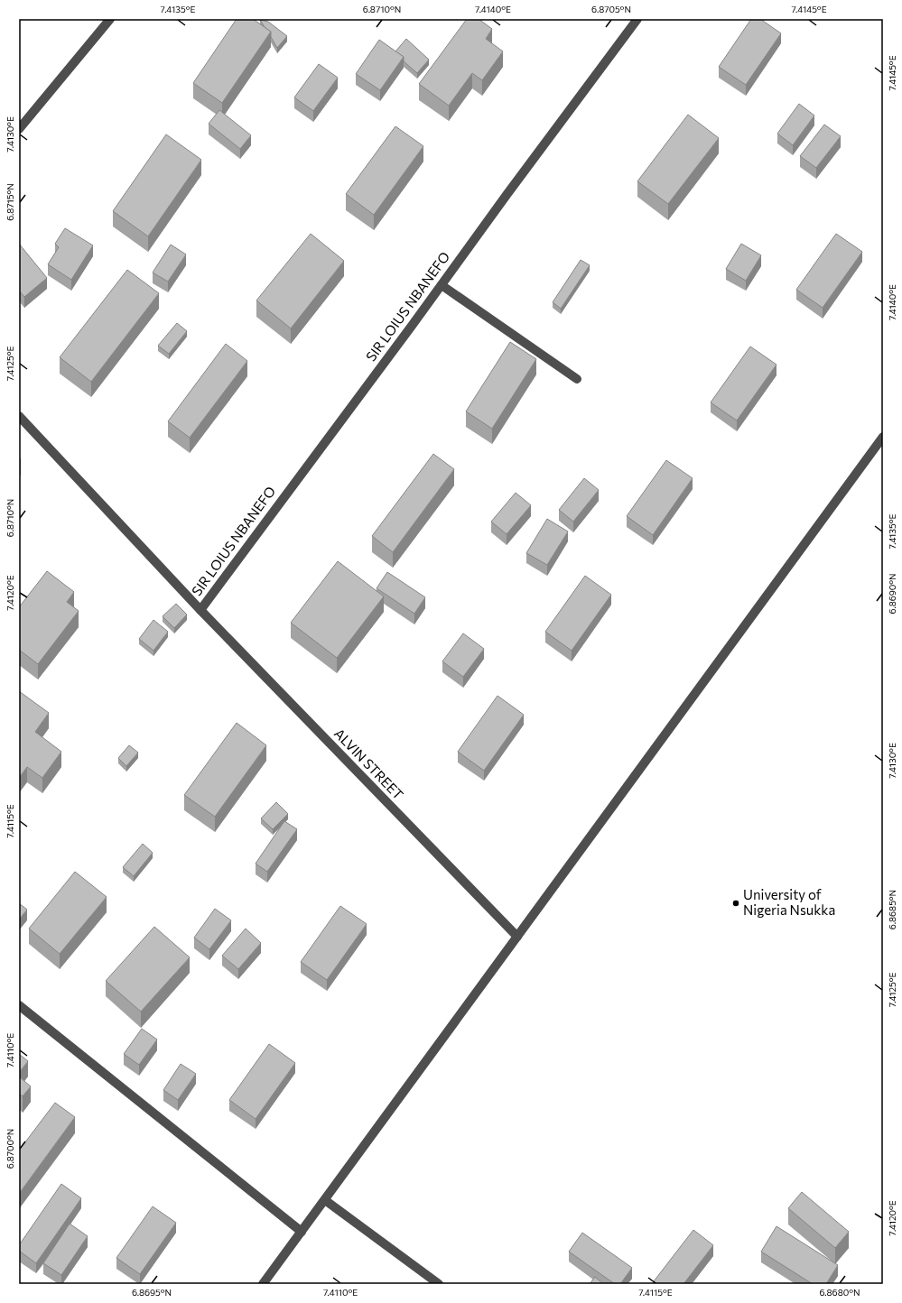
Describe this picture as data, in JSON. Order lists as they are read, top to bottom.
{
  "streets": {
    "street": ["SIR LOIUS NBANEFO", "ALVIN STREET"]
  },
  "crossings": [
    ["SIR LOIUS NBANEFO", "ALVIN STREET"]
  ],
  "places": ["University of Nigeria Nsukka"],
  "coordinates": [
    "7.4135°E",
    "6.8710°N",
    "7.4140°E",
    "6.8705°N",
    "7.4145°E",
    "7.4130°E",
    "6.8715°N",
    "7.4125°E",
    "7.4120°E",
    "6.8690°N",
    "7.4115°E",
    "6.8685°N",
    "7.4110°E",
    "6.8700°N",
    "6.8695°N",
    "6.8680°N"
  ]
}
